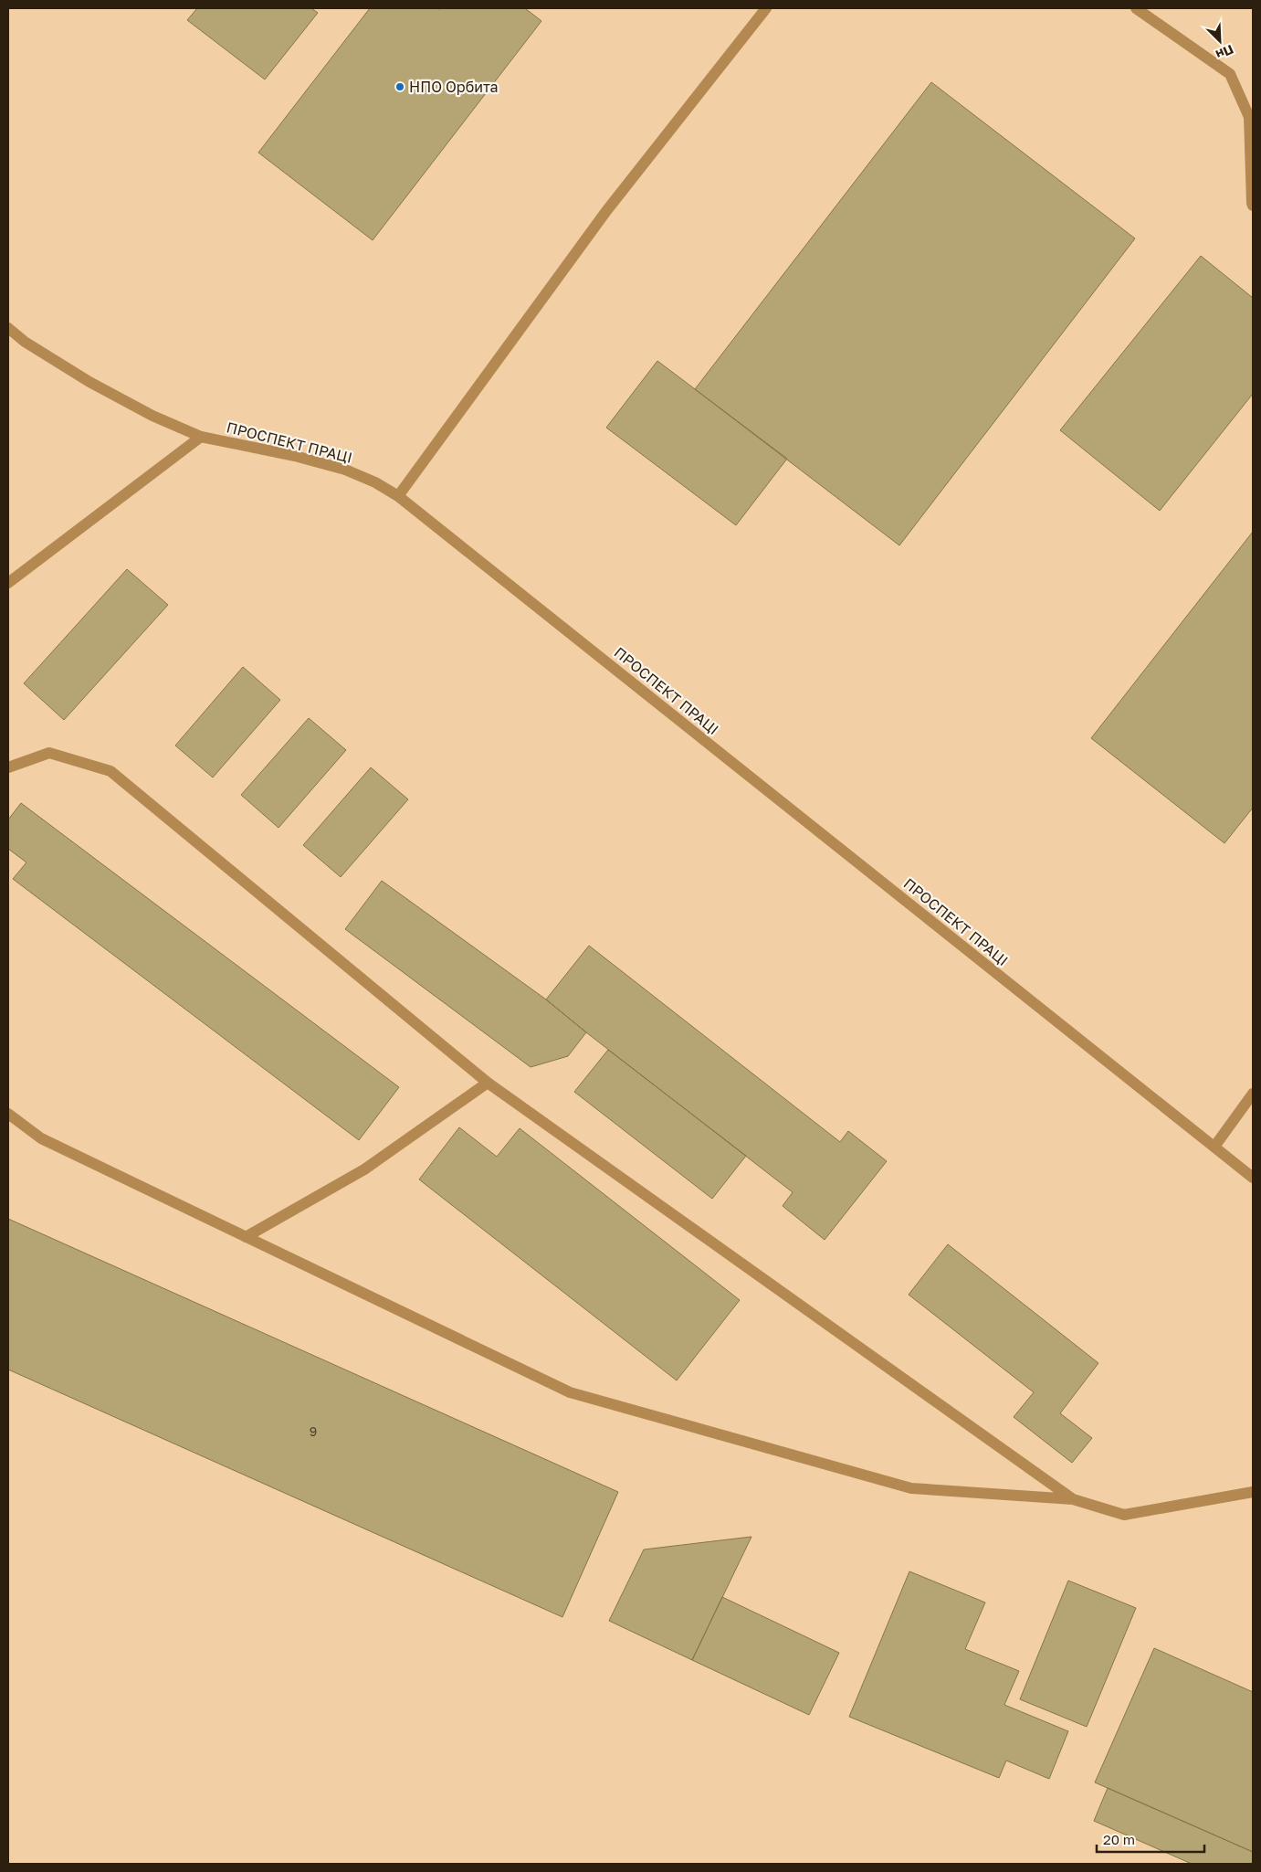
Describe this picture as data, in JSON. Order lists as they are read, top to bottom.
{
  "streets": {
    "street": ["ПРОСПЕКТ ПРАЦІ"]
  },
  "places": ["НПО Орбита"],
  "house_numbers": ["9"],
  "scale_bar": "20 m",
  "north": "bottom right"
}
